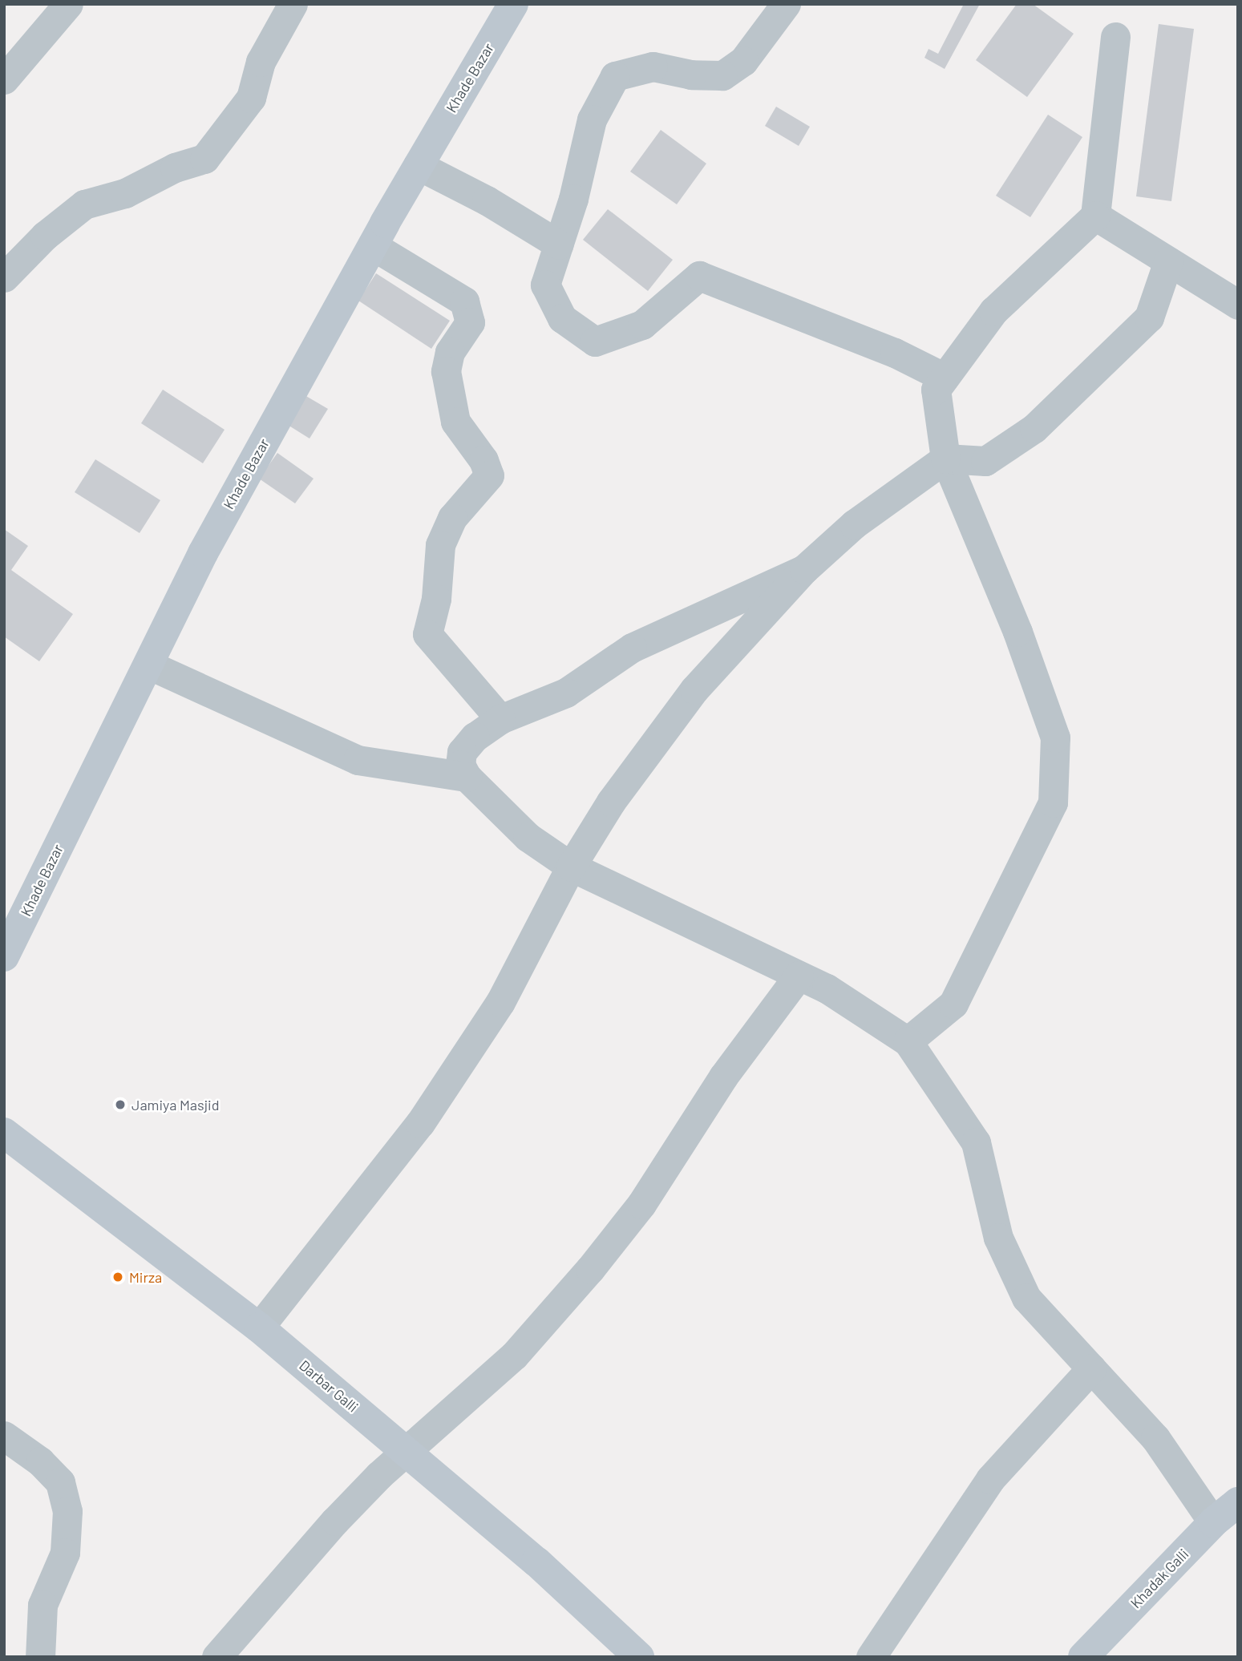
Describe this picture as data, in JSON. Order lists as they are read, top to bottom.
{
  "streets": {
    "main road": ["Khade Bazar", "Darbar Galli", "Khadak Galli"]
  },
  "places": ["Jamiya Masjid", "Mirza"]
}
